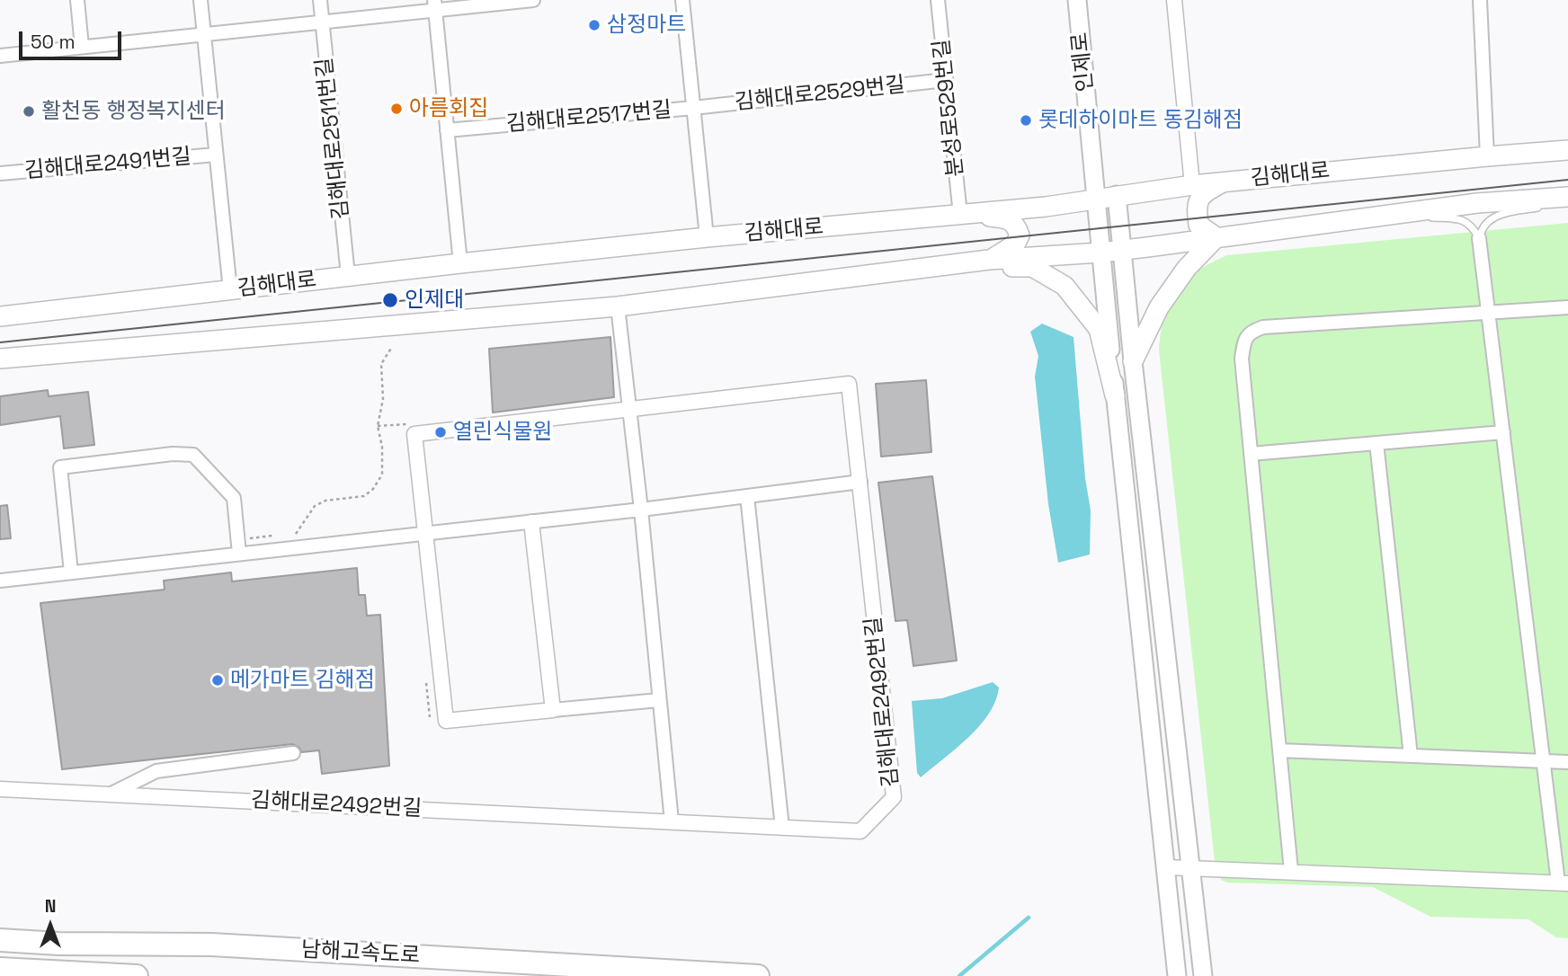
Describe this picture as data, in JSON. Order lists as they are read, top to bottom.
{
  "streets": {
    "highway": ["남해고속도로"],
    "main road": ["인제로", "김해대로"],
    "street": [
      "김해대로2529번길",
      "분성로529번길",
      "김해대로2517번길",
      "김해대로2511번길",
      "김해대로2491번길",
      "김해대로2492번길"
    ]
  },
  "crossings": [
    ["인제로", "김해대로"],
    ["김해대로2529번길", "분성로529번길"],
    ["김해대로2529번길", "김해대로2517번길"],
    ["분성로529번길", "김해대로"],
    ["김해대로2511번길", "김해대로"]
  ],
  "places": [
    "삼정마트",
    "아름회집",
    "활천동 행정복지센터",
    "롯데하이마트 동김해점",
    "인제대",
    "열린식물원",
    "메가마트 김해점"
  ],
  "scale_bar": "50 m",
  "north": "top"
}
